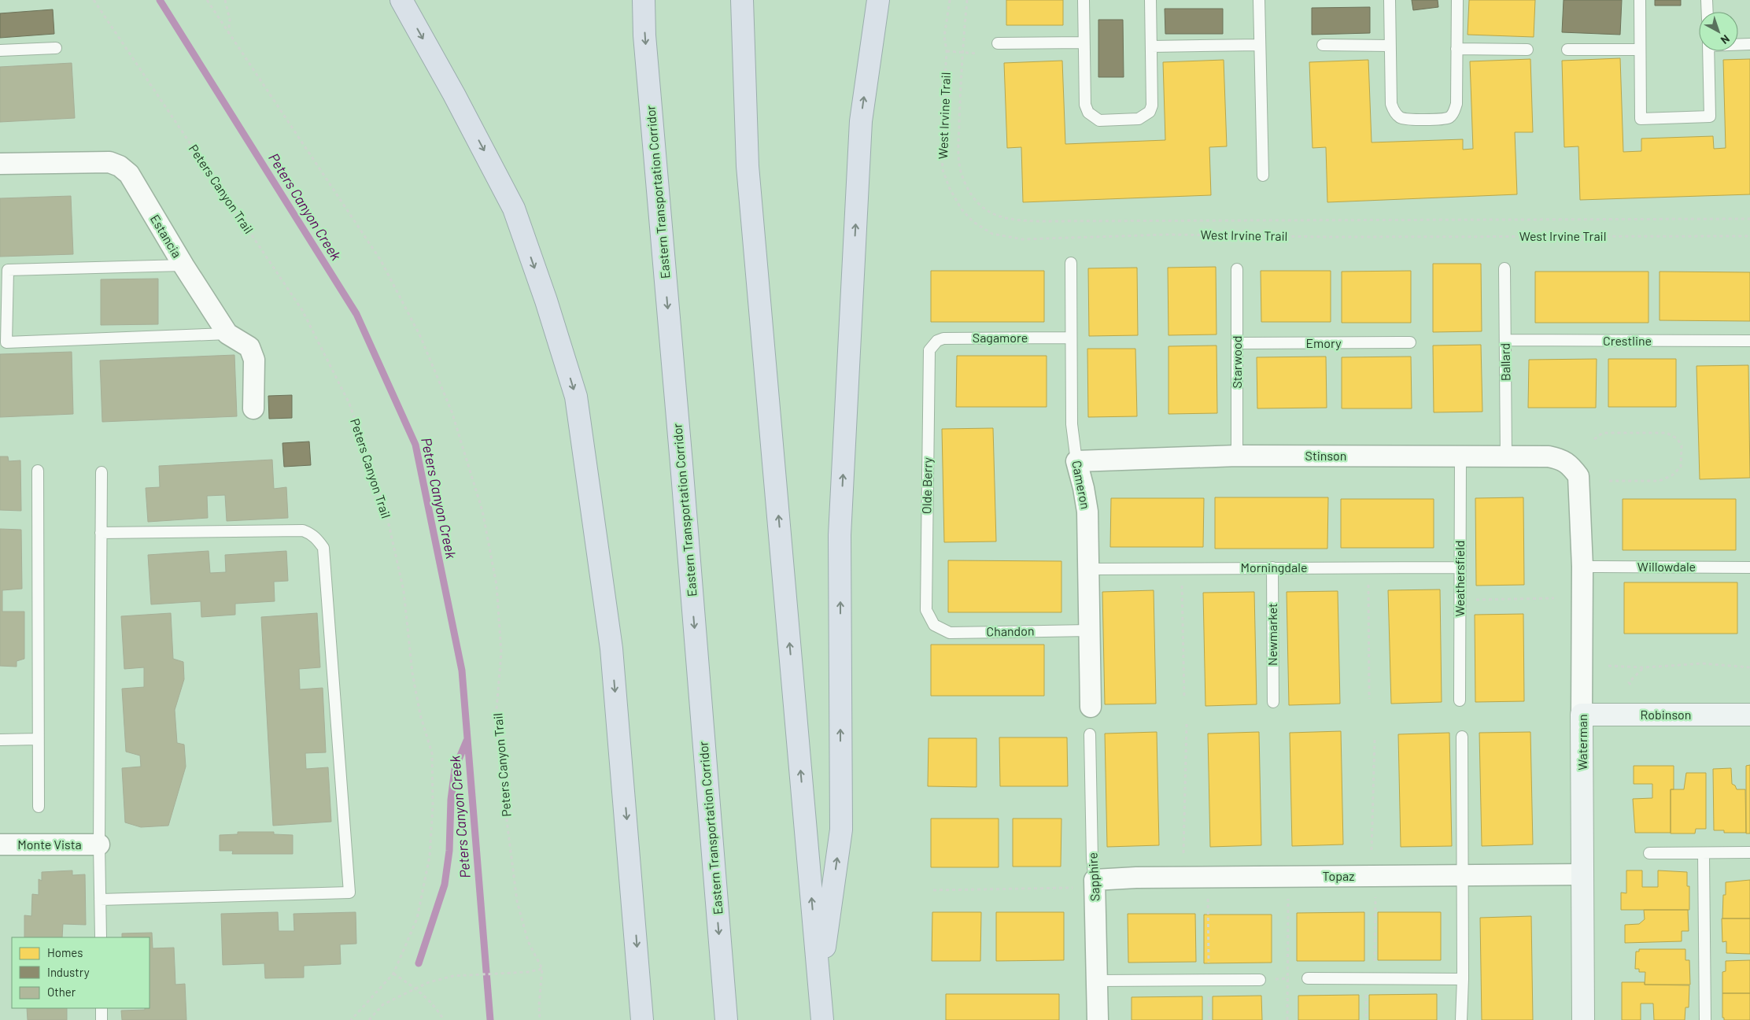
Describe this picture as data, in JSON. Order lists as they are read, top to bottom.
{
  "streets": {
    "highway": ["Eastern Transportation Corridor"],
    "street": [
      "Estancia",
      "Stinson",
      "Cameron",
      "Robinson",
      "Waterman",
      "Monte Vista",
      "Topaz",
      "Sapphire"
    ],
    "lane": [
      "Sagamore",
      "Crestline",
      "Emory",
      "Starwood",
      "Ballard",
      "Olde Berry",
      "Willowdale",
      "Morningdale",
      "Weathersfield",
      "Chandon",
      "Newmarket"
    ],
    "path": ["West Irvine Trail", "Peters Canyon Trail"]
  },
  "crossings": [
    ["Sagamore", "Cameron"],
    ["Sagamore", "Olde Berry"],
    ["Crestline", "Ballard"],
    ["Emory", "Starwood"],
    ["Starwood", "Stinson"],
    ["Ballard", "Stinson"],
    ["Stinson", "Cameron"],
    ["Stinson", "Weathersfield"],
    ["Stinson", "Waterman"],
    ["Cameron", "Morningdale"],
    ["Cameron", "Chandon"],
    ["Olde Berry", "Chandon"],
    ["Willowdale", "Waterman"],
    ["Morningdale", "Weathersfield"],
    ["Morningdale", "Newmarket"],
    ["Robinson", "Waterman"],
    ["Waterman", "Topaz"],
    ["Topaz", "Sapphire"]
  ],
  "water": ["Peters Canyon Creek"],
  "legend": ["Homes", "Industry", "Other"],
  "north": "bottom right"
}
